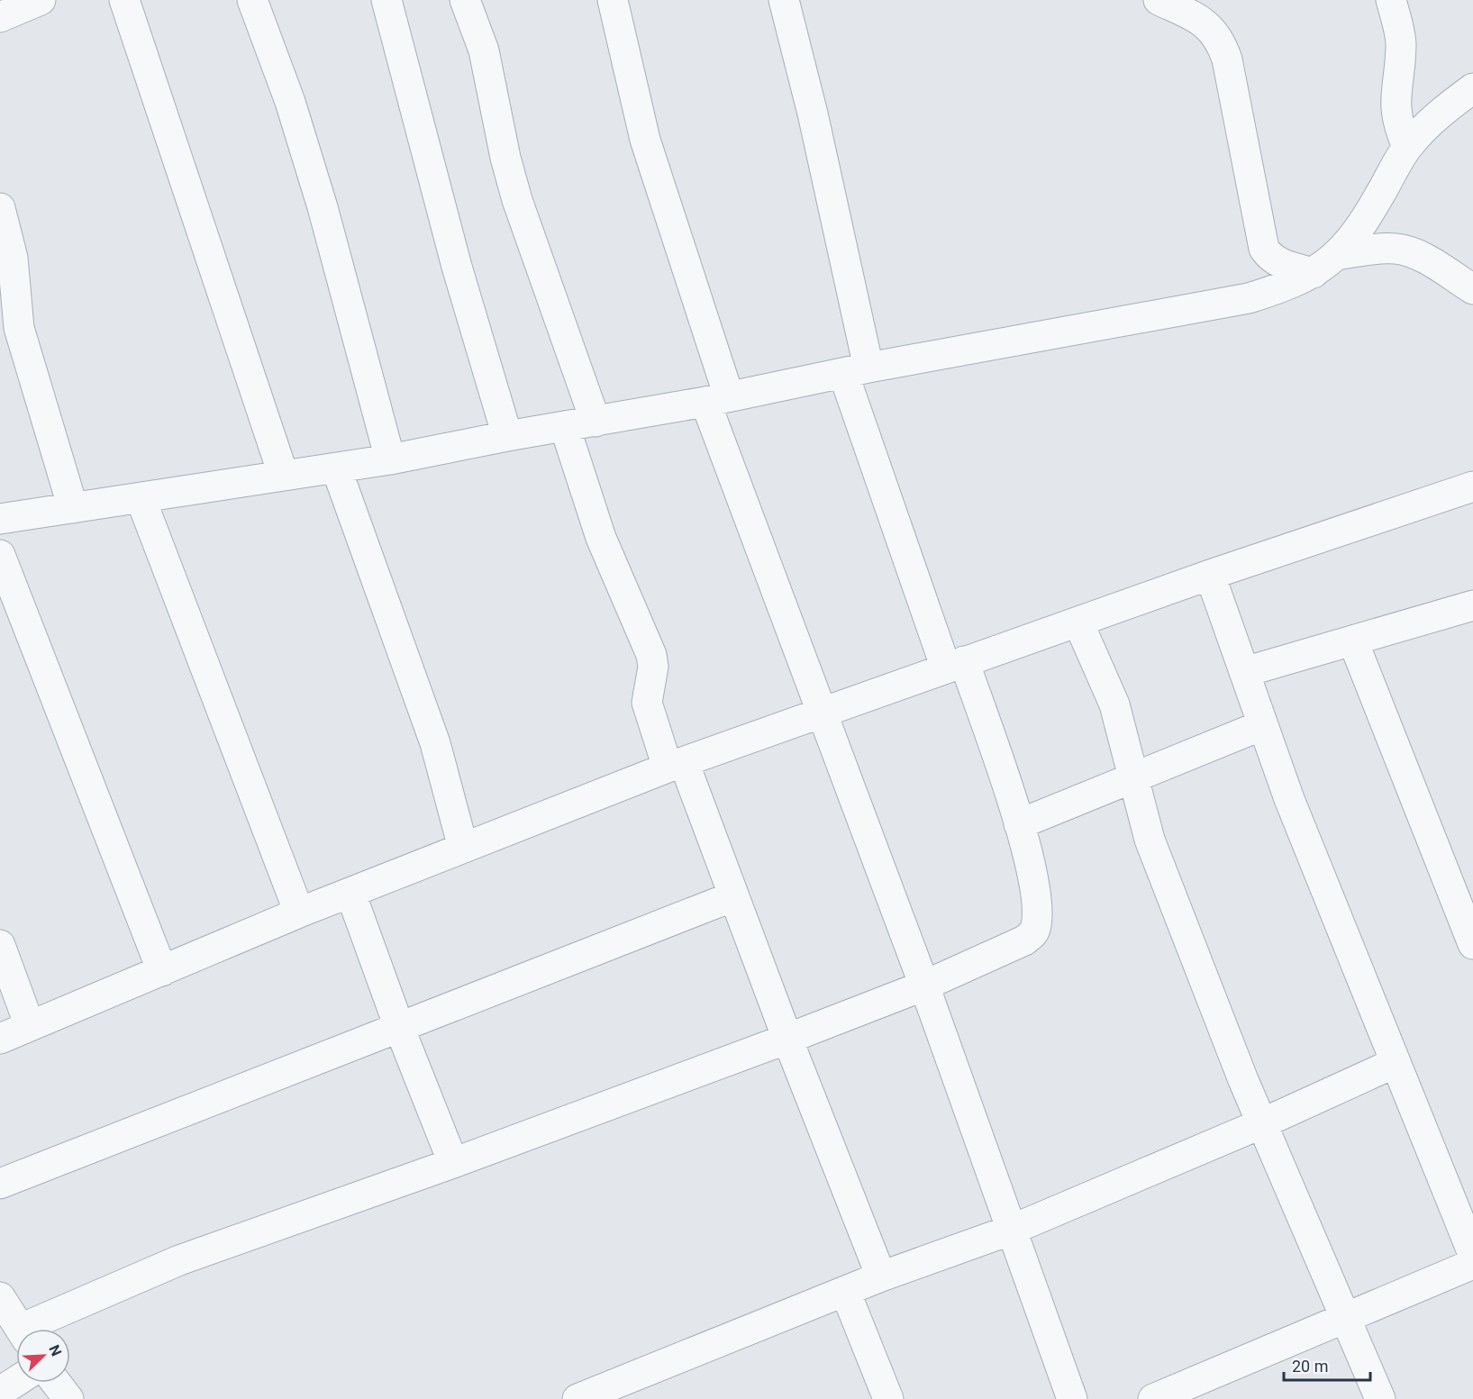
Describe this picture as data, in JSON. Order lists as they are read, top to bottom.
{
  "scale_bar": "20 m",
  "north": "top right"
}
